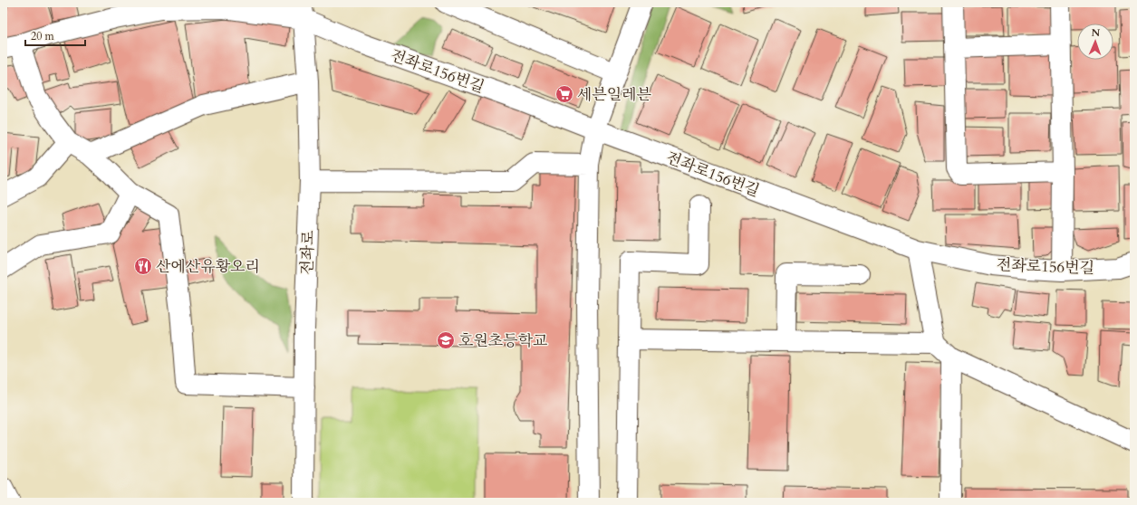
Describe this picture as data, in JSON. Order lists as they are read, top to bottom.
{
  "streets": {
    "street": ["전좌로156번길", "전좌로"]
  },
  "crossings": [
    ["전좌로156번길", "전좌로"]
  ],
  "places": {
    "supermarket": ["세븐일레븐"],
    "restaurant": ["산에산유황오리"],
    "school or university": ["호원초등학교"]
  },
  "scale_bar": "20 m",
  "north": "top"
}
